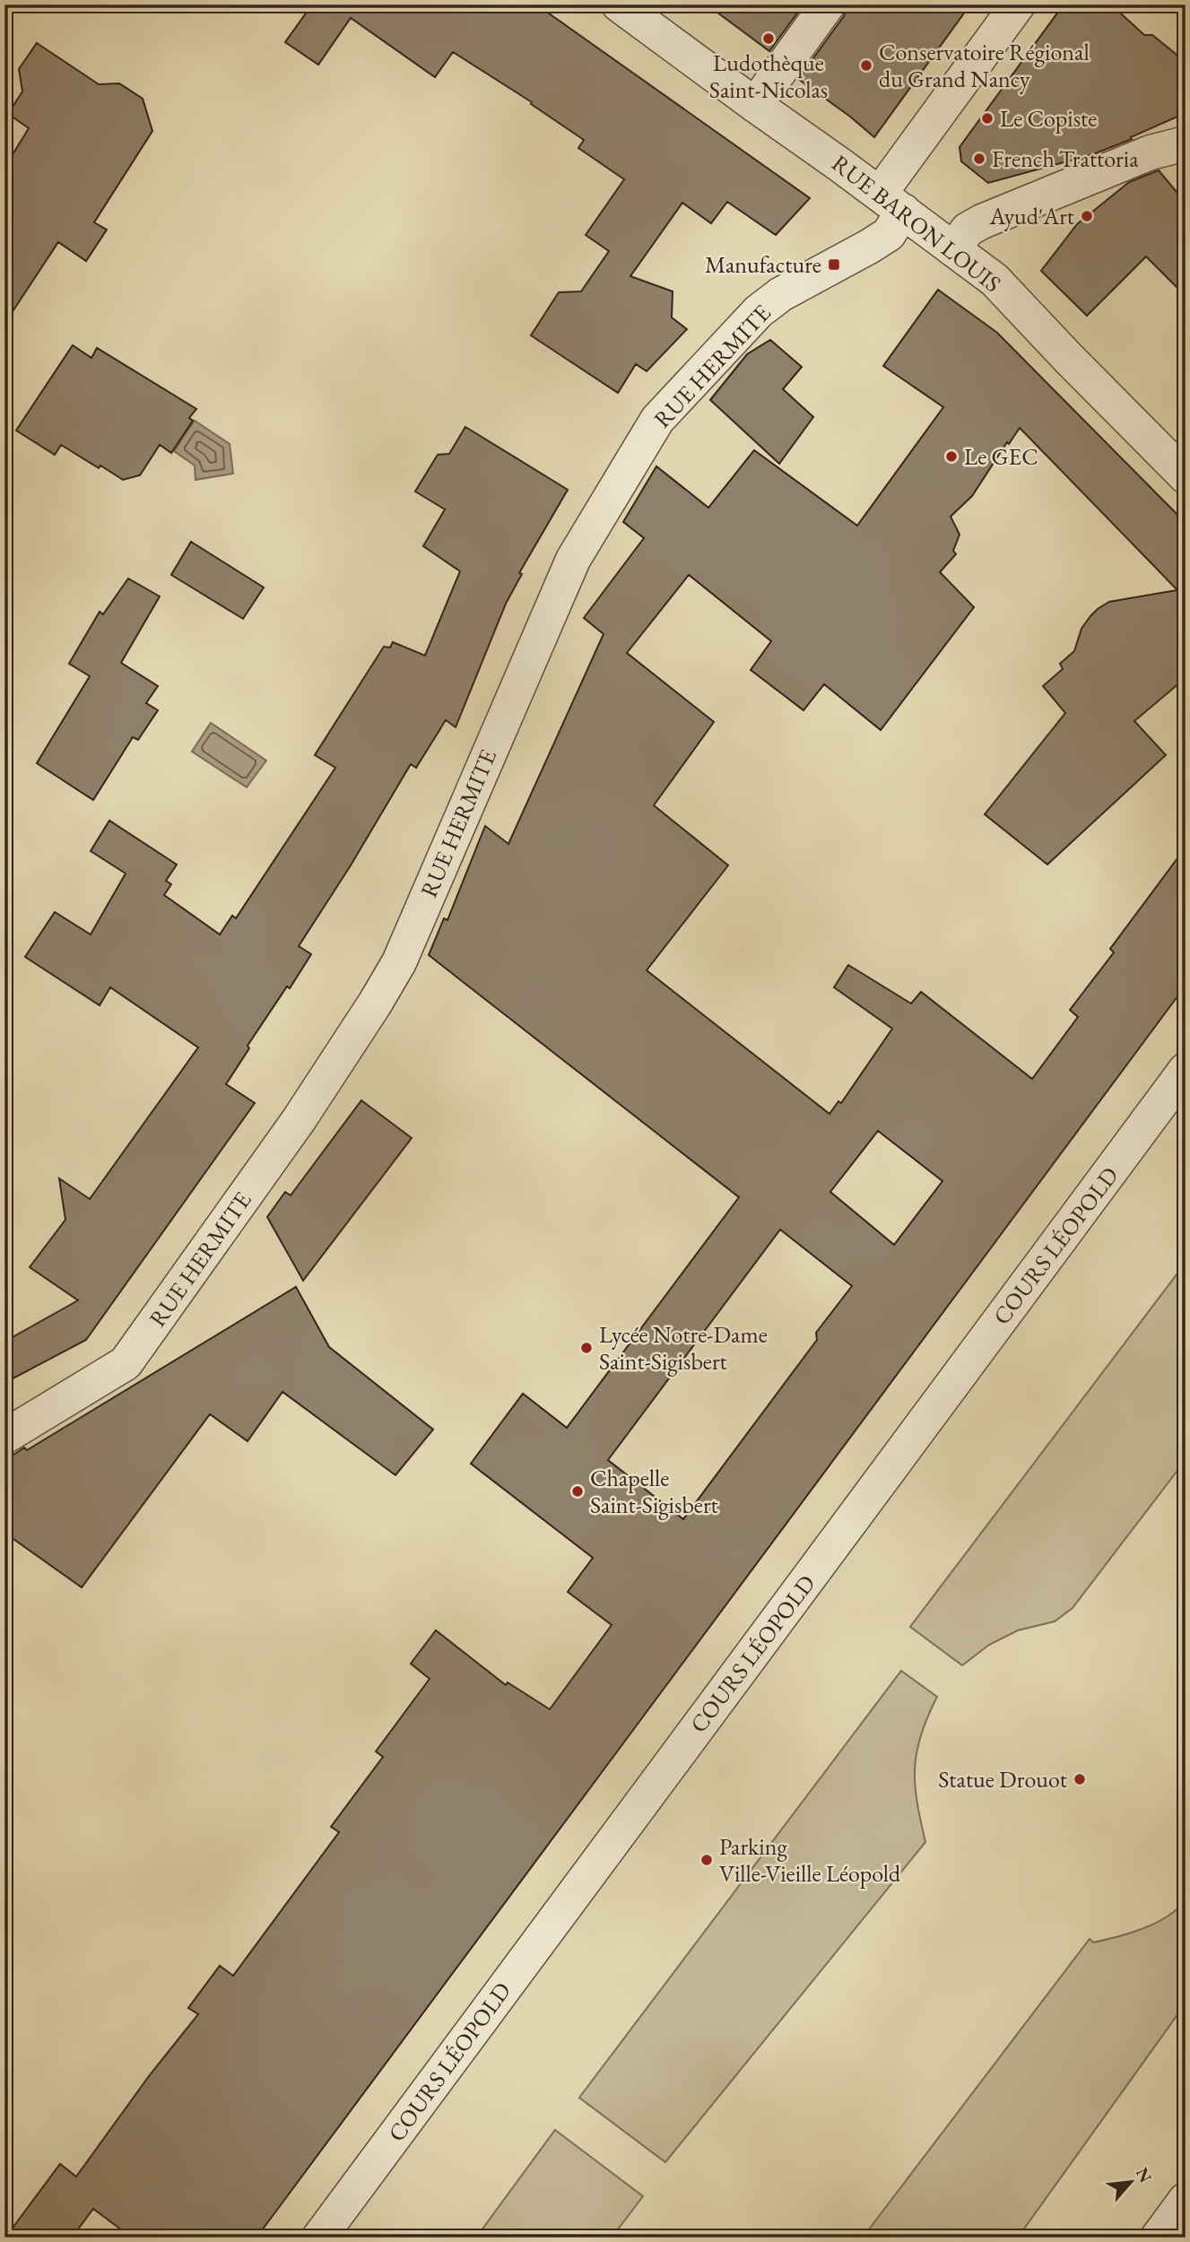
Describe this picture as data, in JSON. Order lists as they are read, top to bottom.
{
  "streets": {
    "street": ["RUE BARON LOUIS", "RUE HERMITE", "COURS LÉOPOLD"]
  },
  "crossings": [
    ["RUE BARON LOUIS", "RUE HERMITE"]
  ],
  "places": {
    "other": [
      "Ludothèque Saint-Nicolas",
      "Conservatoire Régional du Grand Nancy",
      "Le Copiste",
      "French Trattoria",
      "Ayud'Art",
      "Le GEC",
      "Lycée Notre-Dame Saint-Sigisbert",
      "Chapelle Saint-Sigisbert",
      "Statue Drouot",
      "Parking Ville-Vieille Léopold"
    ],
    "transit": ["Manufacture"]
  },
  "north": "top right"
}
